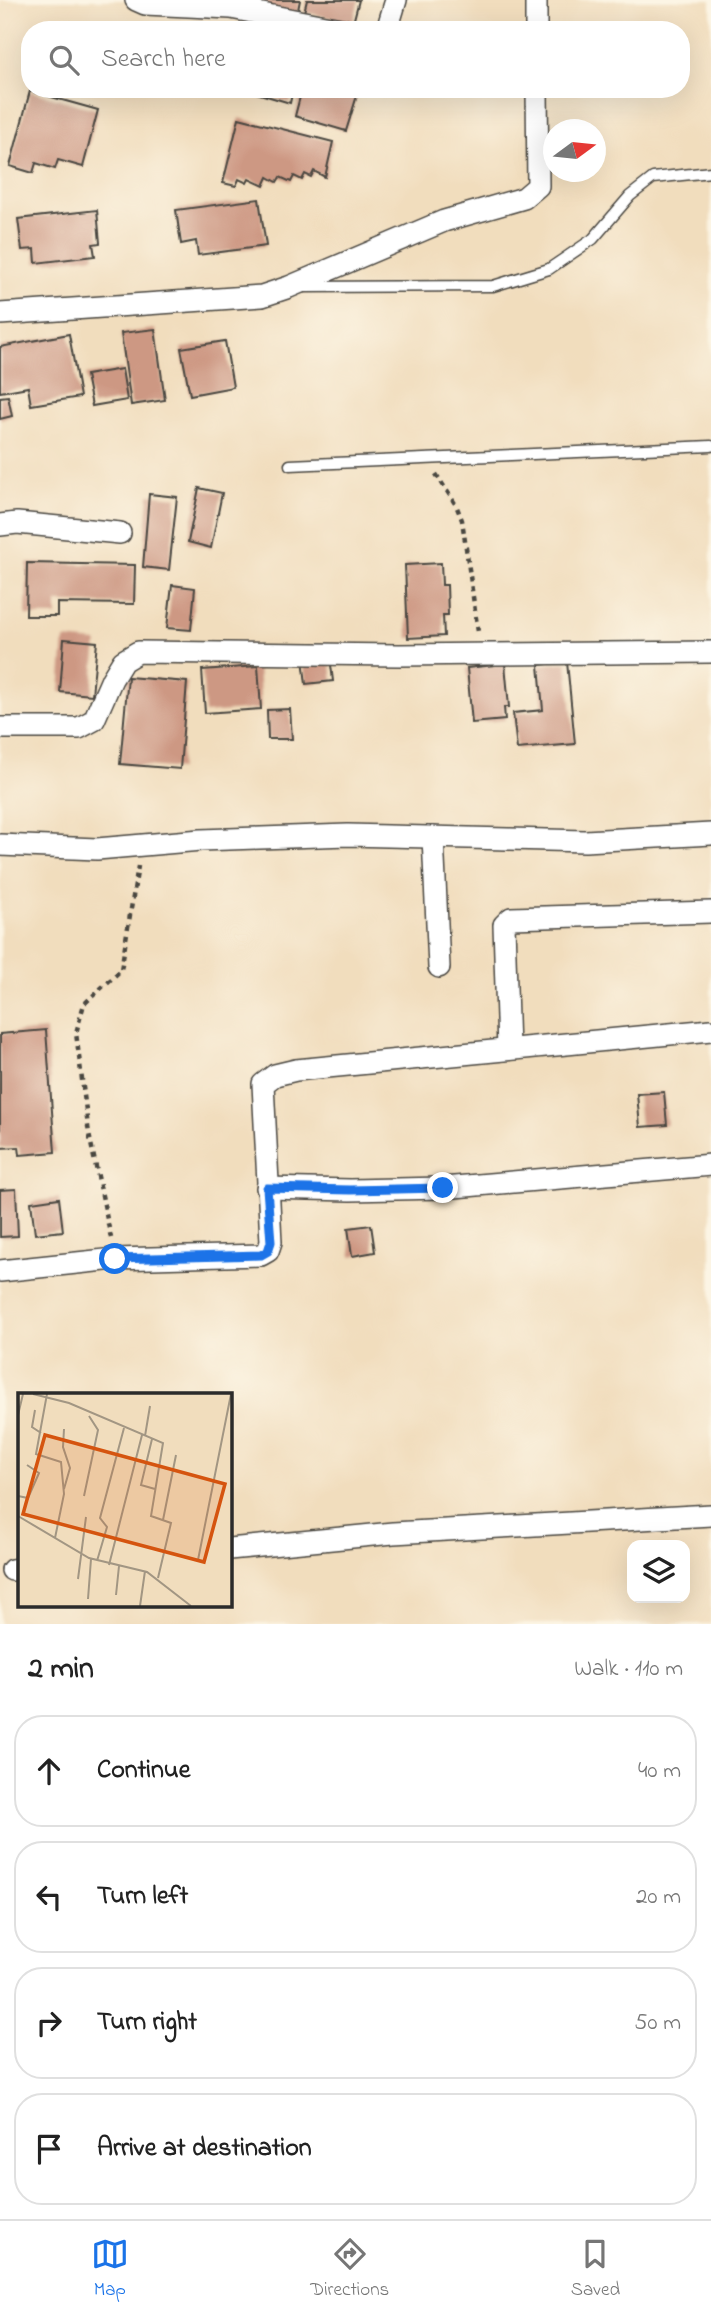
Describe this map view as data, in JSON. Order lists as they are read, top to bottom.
{
  "north": "right",
  "page": {
    "search": "Search here",
    "heading": ["2 min", "Walk · 110 m"],
    "list": [
      ["Continue", "40 m"],
      ["Turn left", "20 m"],
      ["Turn right", "50 m"],
      "Arrive at destination"
    ],
    "nav": ["Map", "Directions", "Saved"]
  }
}
